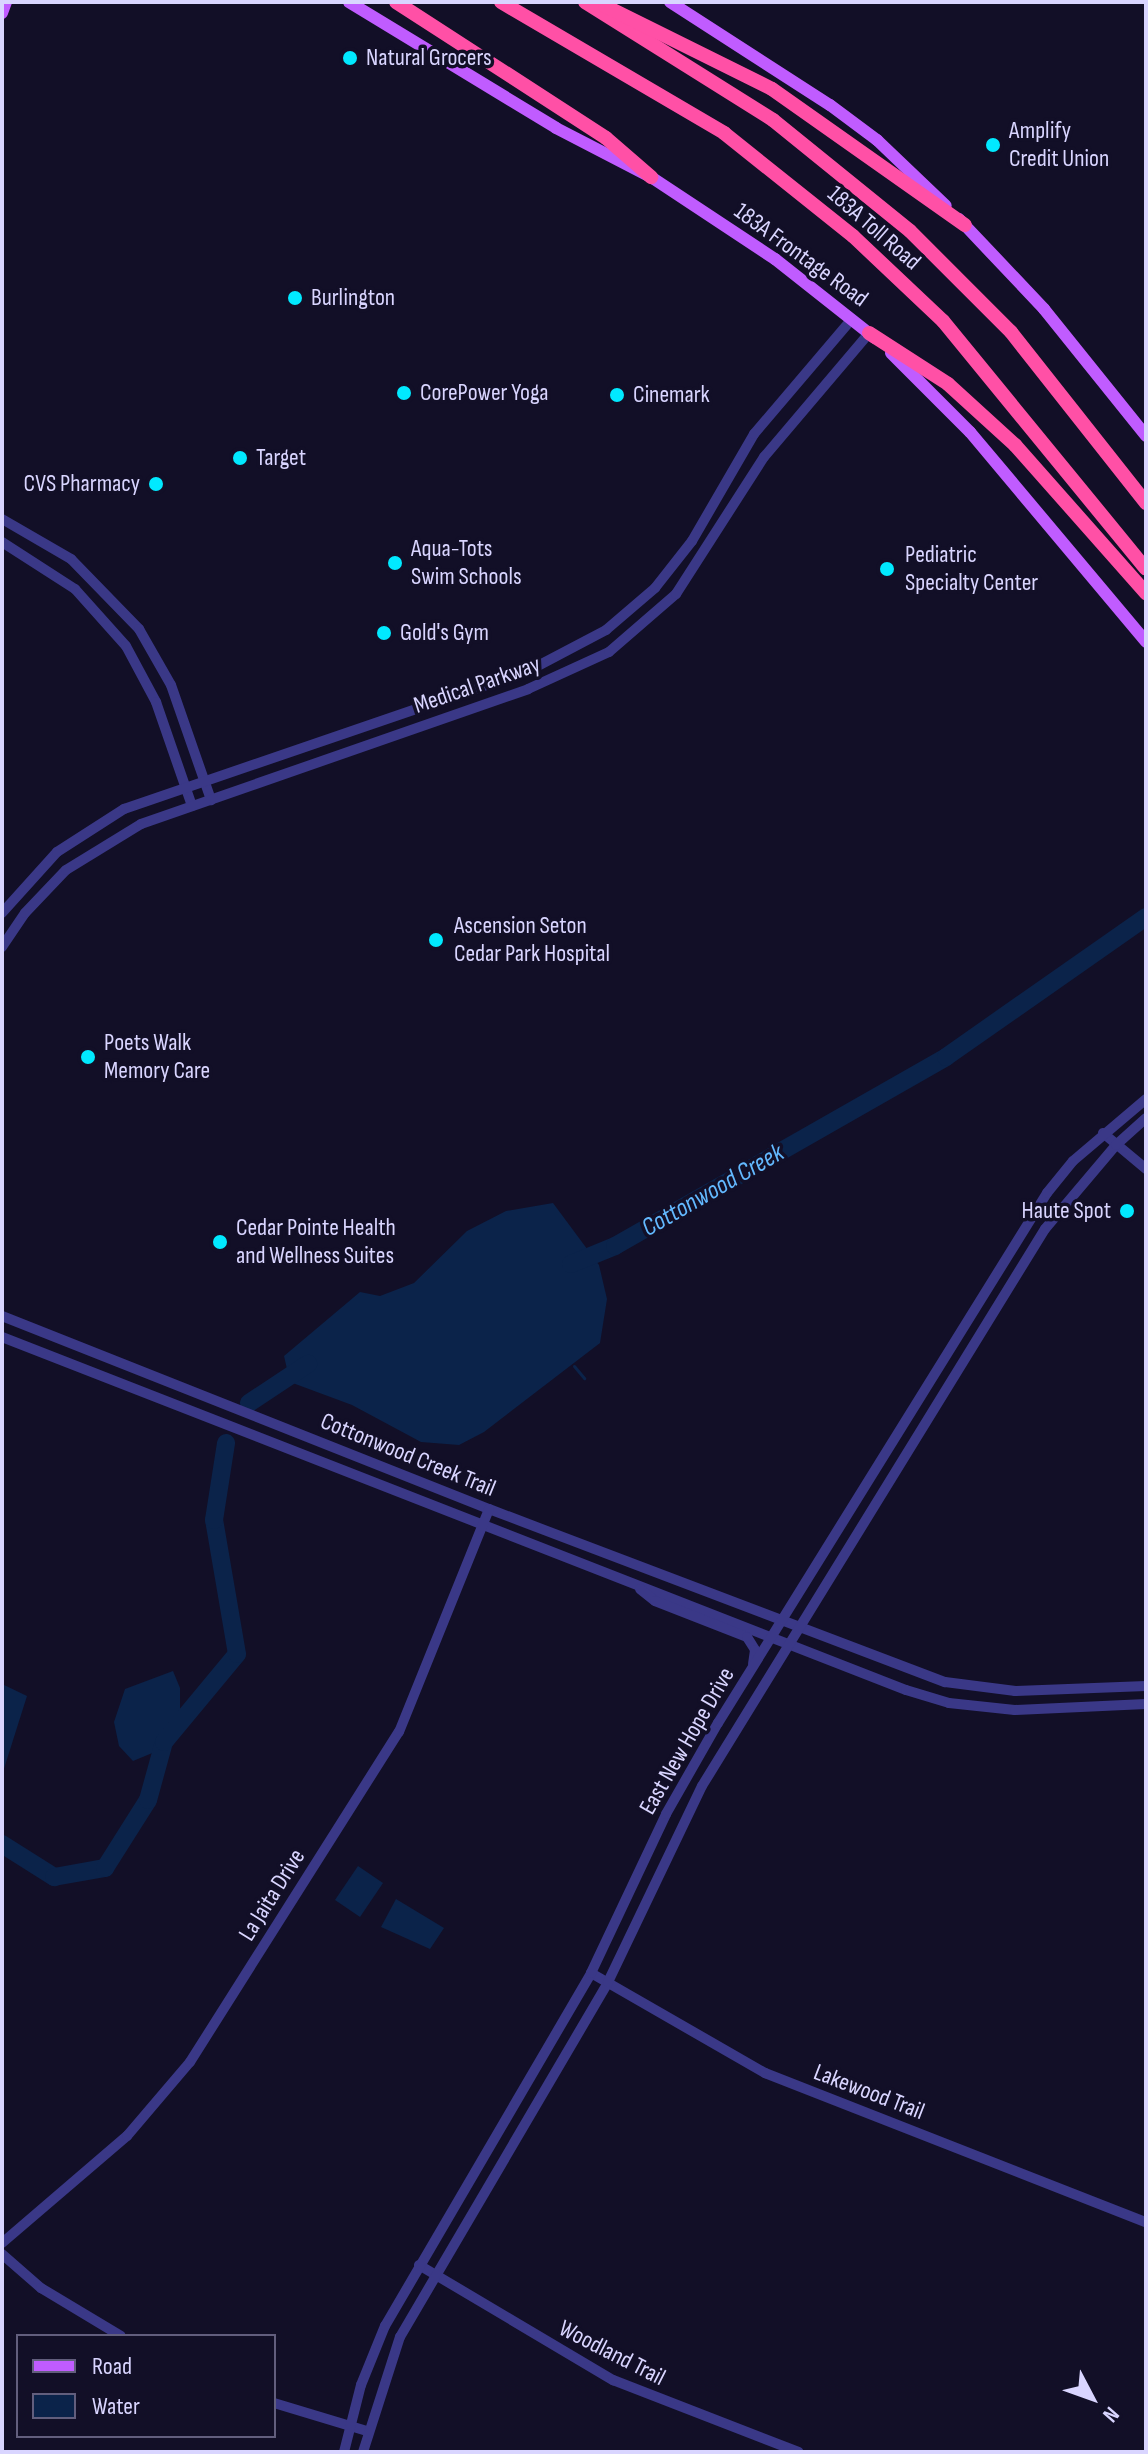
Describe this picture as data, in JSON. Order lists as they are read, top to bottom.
{
  "streets": {
    "highway": ["183A Toll Road"],
    "main road": ["183A Frontage Road"],
    "street": [
      "Medical Parkway",
      "Cottonwood Creek Trail",
      "East New Hope Drive",
      "La Jaita Drive",
      "Lakewood Trail",
      "Woodland Trail"
    ]
  },
  "crossings": [
    ["183A Frontage Road", "Medical Parkway"],
    ["Cottonwood Creek Trail", "East New Hope Drive"],
    ["Cottonwood Creek Trail", "La Jaita Drive"],
    ["East New Hope Drive", "Lakewood Trail"],
    ["East New Hope Drive", "Woodland Trail"]
  ],
  "water": ["Cottonwood Creek"],
  "places": [
    "Natural Grocers",
    "Amplify Credit Union",
    "Burlington",
    "CorePower Yoga",
    "Cinemark",
    "Target",
    "CVS Pharmacy",
    "Aqua-Tots Swim Schools",
    "Pediatric Specialty Center",
    "Gold's Gym",
    "Ascension Seton Cedar Park Hospital",
    "Poets Walk Memory Care",
    "Haute Spot",
    "Cedar Pointe Health and Wellness Suites"
  ],
  "legend": ["Road", "Water"],
  "north": "bottom right"
}
